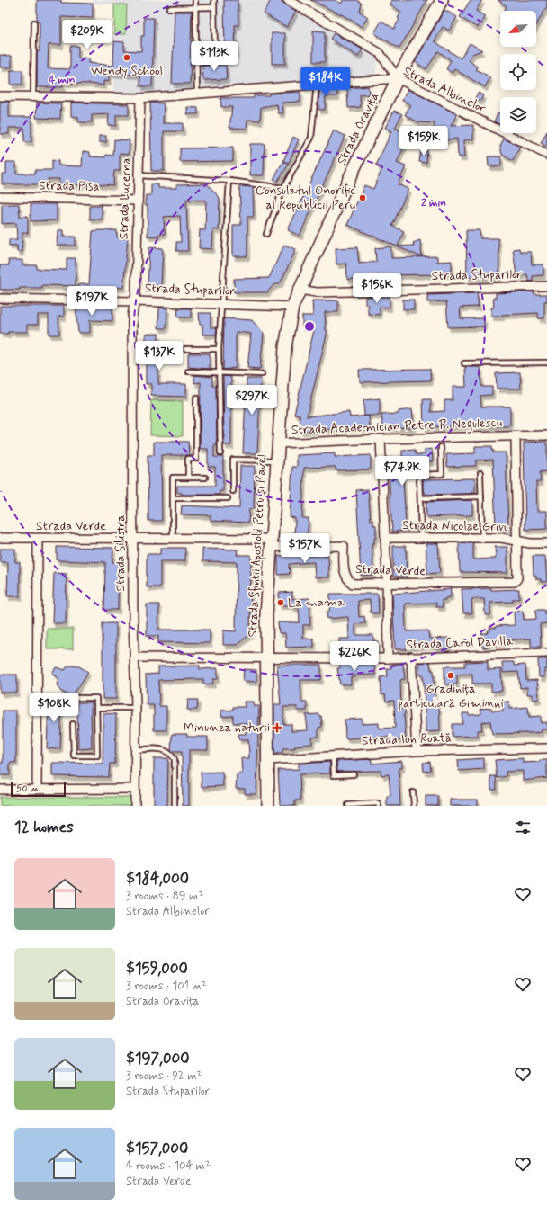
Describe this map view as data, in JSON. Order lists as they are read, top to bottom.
{
  "streets": {
    "main road": ["Strada Oravița", "Strada Sfinții Apostoli Petru și Pavel"],
    "street": [
      "Strada Albinelor",
      "Strada Pisa",
      "Strada Lucerna",
      "Strada Stuparilor",
      "Strada Academician Petre P. Negulescu",
      "Strada Verde",
      "Strada Nicolae Grivu",
      "Strada Silistra",
      "Strada Carol Davilla",
      "Strada Ion Roată"
    ]
  },
  "crossings": [
    ["Strada Albinelor", "Strada Oravița"],
    ["Strada Albinelor", "Strada Lucerna"],
    ["Strada Oravița", "Strada Stuparilor"],
    ["Strada Oravița", "Strada Sfinții Apostoli Petru și Pavel"],
    ["Strada Pisa", "Strada Lucerna"],
    ["Strada Lucerna", "Strada Stuparilor"],
    ["Strada Lucerna", "Strada Silistra"],
    ["Strada Stuparilor", "Strada Sfinții Apostoli Petru și Pavel"],
    ["Strada Stuparilor", "Strada Silistra"],
    ["Strada Academician Petre P. Negulescu", "Strada Sfinții Apostoli Petru și Pavel"],
    ["Strada Verde", "Strada Nicolae Grivu"],
    ["Strada Verde", "Strada Sfinții Apostoli Petru și Pavel"],
    ["Strada Verde", "Strada Silistra"],
    ["Strada Sfinții Apostoli Petru și Pavel", "Strada Carol Davilla"],
    ["Strada Sfinții Apostoli Petru și Pavel", "Strada Ion Roată"],
    ["Strada Silistra", "Strada Carol Davilla"]
  ],
  "places": {
    "other": [
      "Wendy School",
      "Consulatul Onorific al Republicii Peru",
      "La mama",
      "Gradinița particulară Giminni"
    ],
    "health": ["Minunea naturii"]
  },
  "scale_bar": "50 m",
  "north": "bottom left",
  "page": {
    "price": [
      "$209K",
      "$113K",
      "$184K",
      "$159K",
      "$156K",
      "$197K",
      "$137K",
      "$297K",
      "$74.9K",
      "$157K",
      "$226K",
      "$108K"
    ],
    "scale": "50 m",
    "heading": "12 homes",
    "list": [
      {
        "name": "$184,000",
        "note": "3 rooms · 89 m² · Strada Albinelor"
      },
      {
        "name": "$159,000",
        "note": "3 rooms · 101 m² · Strada Oravița"
      },
      {
        "name": "$197,000",
        "note": "3 rooms · 92 m² · Strada Stuparilor"
      },
      {
        "name": "$157,000",
        "note": "4 rooms · 104 m² · Strada Verde"
      }
    ]
  },
  "rings": ["4 min", "2 min"]
}
